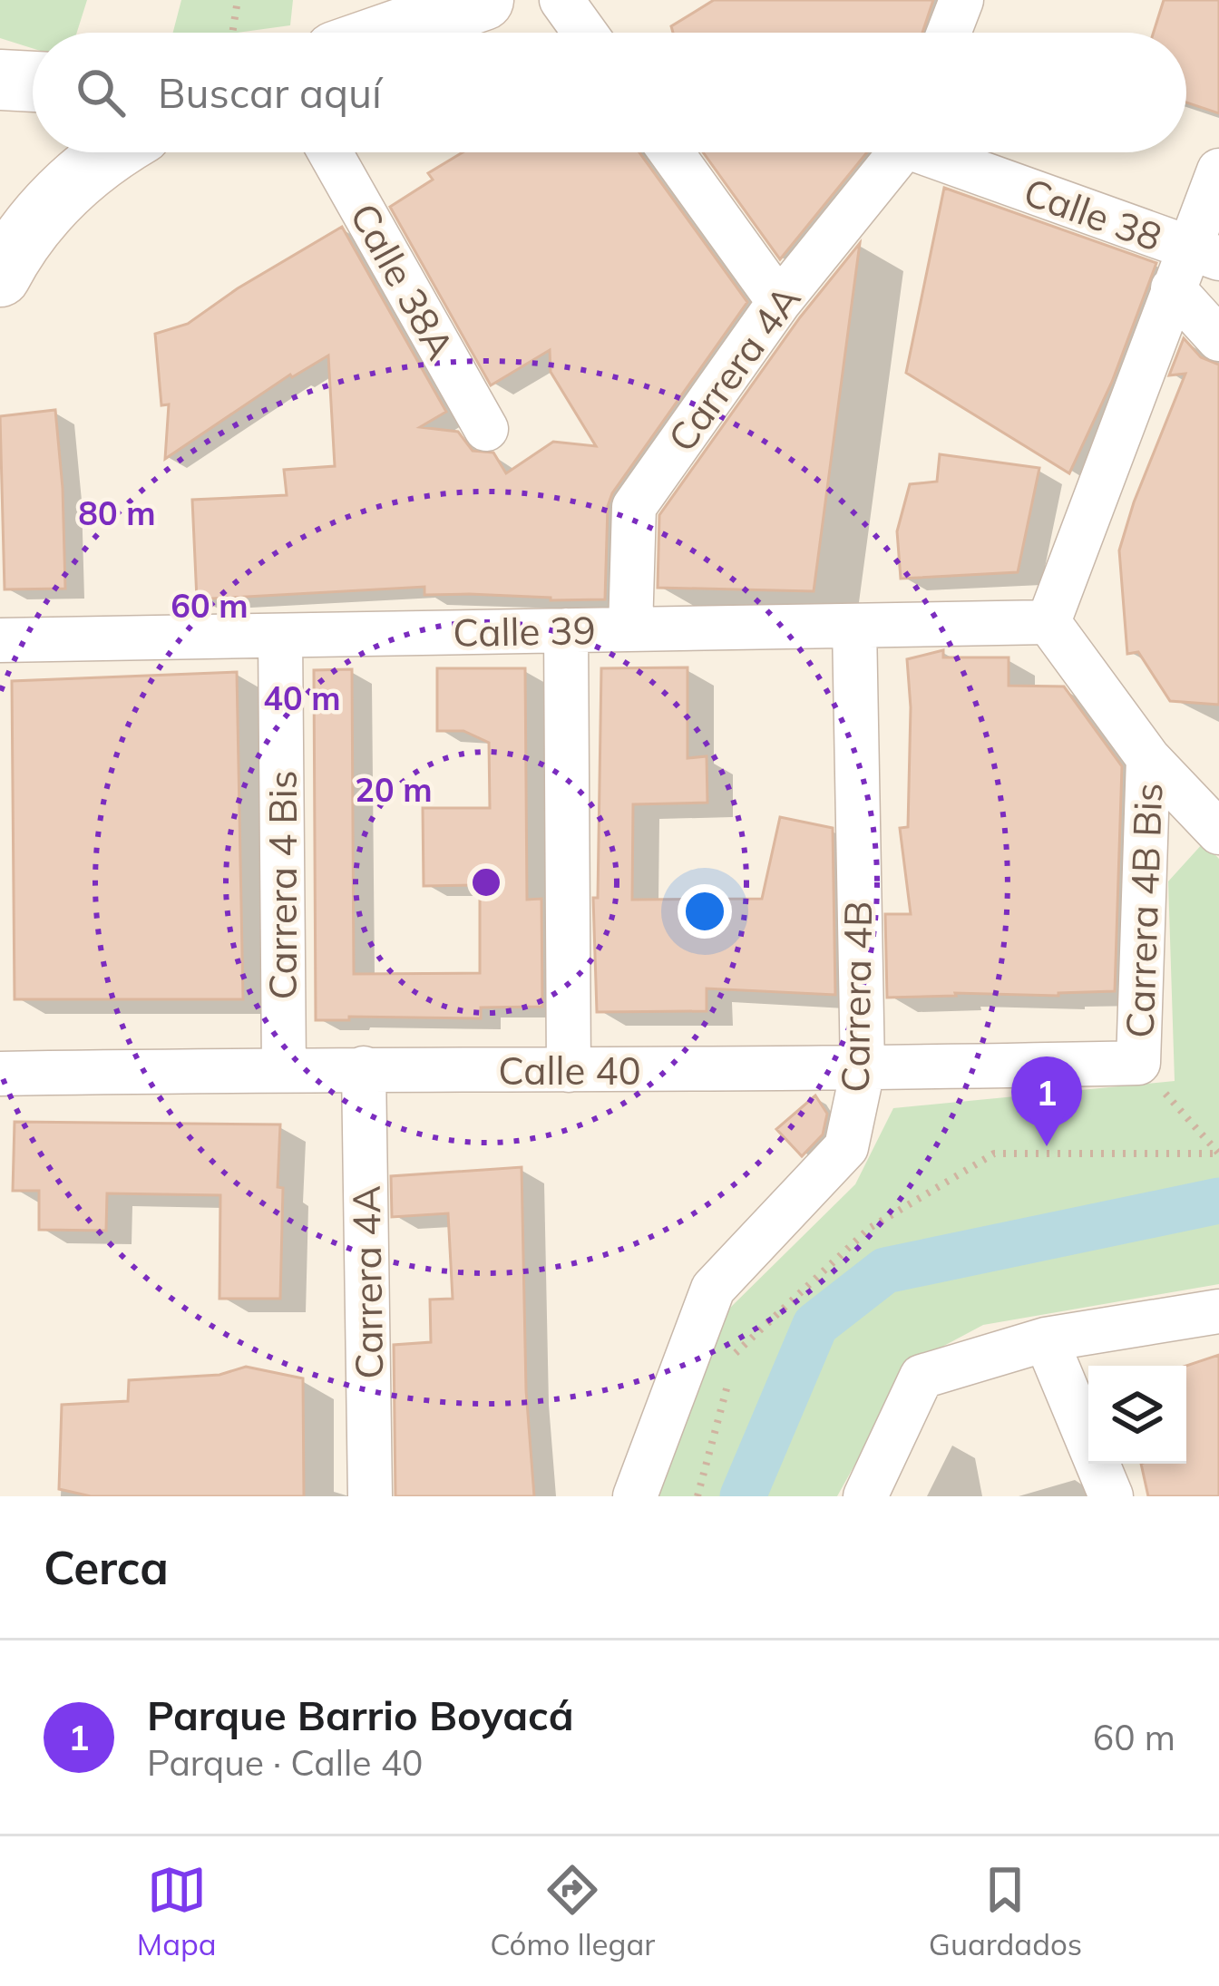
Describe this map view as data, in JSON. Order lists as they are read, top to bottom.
{
  "streets": {
    "street": [
      "Calle 38",
      "Calle 38A",
      "Carrera 4A",
      "Calle 39",
      "Carrera 4 Bis",
      "Carrera 4B Bis",
      "Carrera 4B",
      "Calle 40"
    ]
  },
  "crossings": [
    ["Carrera 4A", "Calle 39"],
    ["Carrera 4A", "Calle 40"],
    ["Calle 39", "Carrera 4 Bis"],
    ["Calle 39", "Carrera 4B"],
    ["Carrera 4 Bis", "Calle 40"],
    ["Carrera 4B Bis", "Calle 40"],
    ["Carrera 4B", "Calle 40"]
  ],
  "page": {
    "search": "Buscar aquí",
    "pins": "1",
    "heading": "Cerca",
    "list": [
      {
        "mark": "1",
        "name": "Parque Barrio Boyacá",
        "note": "Parque · Calle 40",
        "value": "60 m"
      }
    ],
    "nav": ["Mapa", "Cómo llegar", "Guardados"]
  },
  "rings": [
    "80 m",
    "60 m",
    "40 m",
    "20 m"
  ]
}
